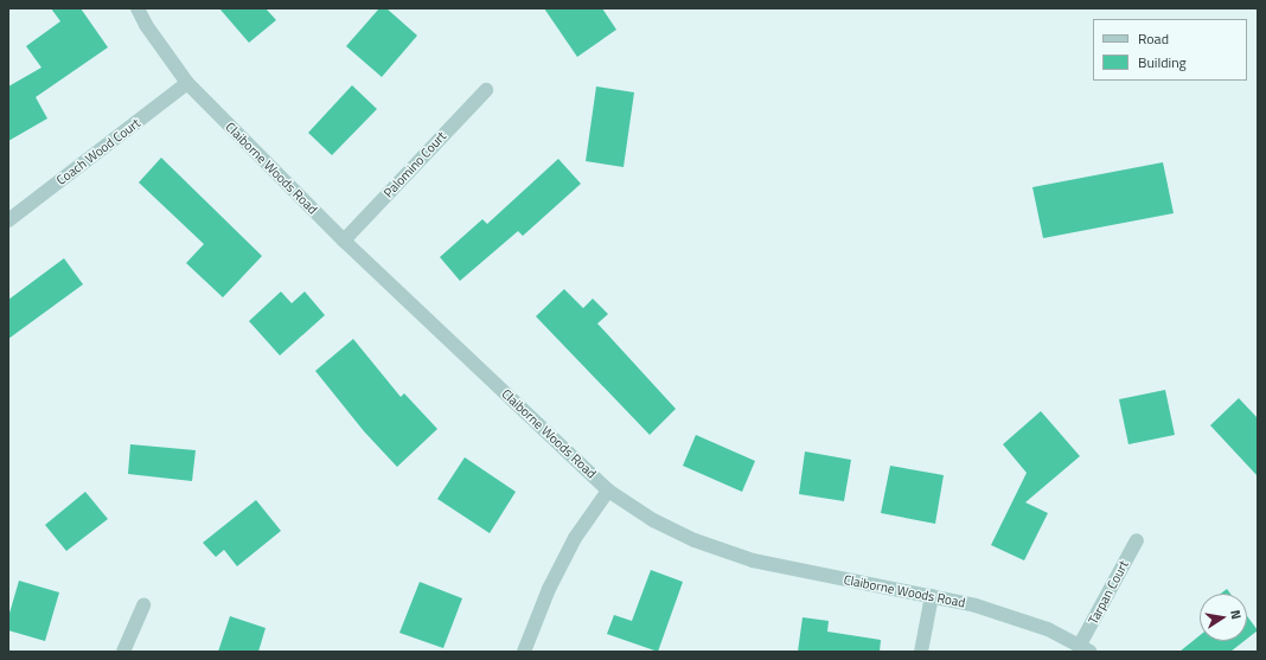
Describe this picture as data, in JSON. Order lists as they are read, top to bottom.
{
  "streets": {
    "street": [
      "Coach Wood Court",
      "Palomino Court",
      "Claiborne Woods Road",
      "Tarpan Court"
    ]
  },
  "crossings": [
    ["Coach Wood Court", "Claiborne Woods Road"],
    ["Palomino Court", "Claiborne Woods Road"],
    ["Claiborne Woods Road", "Tarpan Court"]
  ],
  "legend": ["Road", "Building"],
  "north": "right"
}
